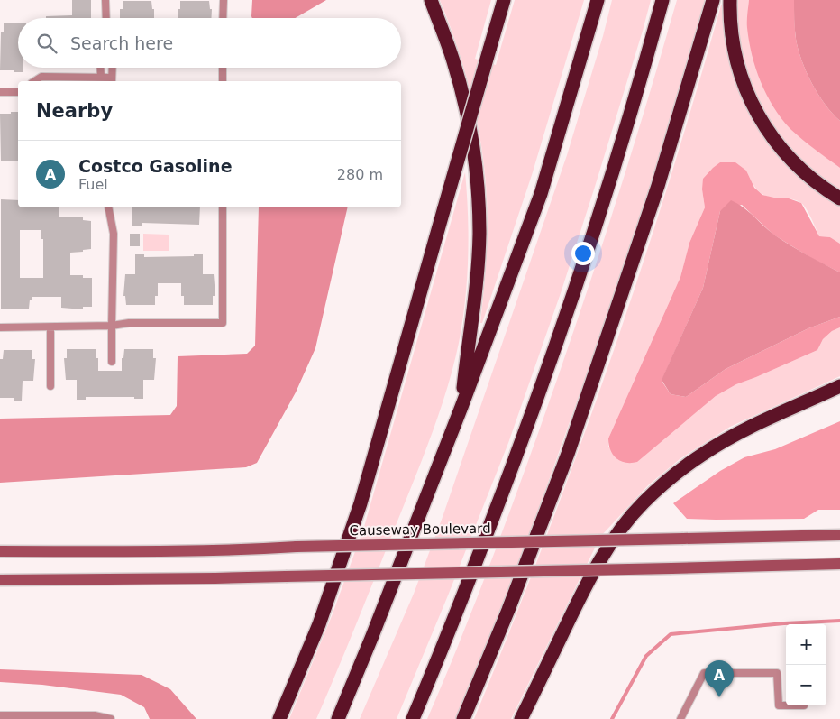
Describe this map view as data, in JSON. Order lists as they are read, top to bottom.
{
  "streets": {
    "main road": ["Causeway Boulevard"]
  },
  "page": {
    "search": "Search here",
    "heading": "Nearby",
    "list": [
      {
        "mark": "A",
        "name": "Costco Gasoline",
        "note": "Fuel",
        "value": "280 m"
      }
    ],
    "map_buttons": ["+", "−"],
    "pins": "A"
  }
}
